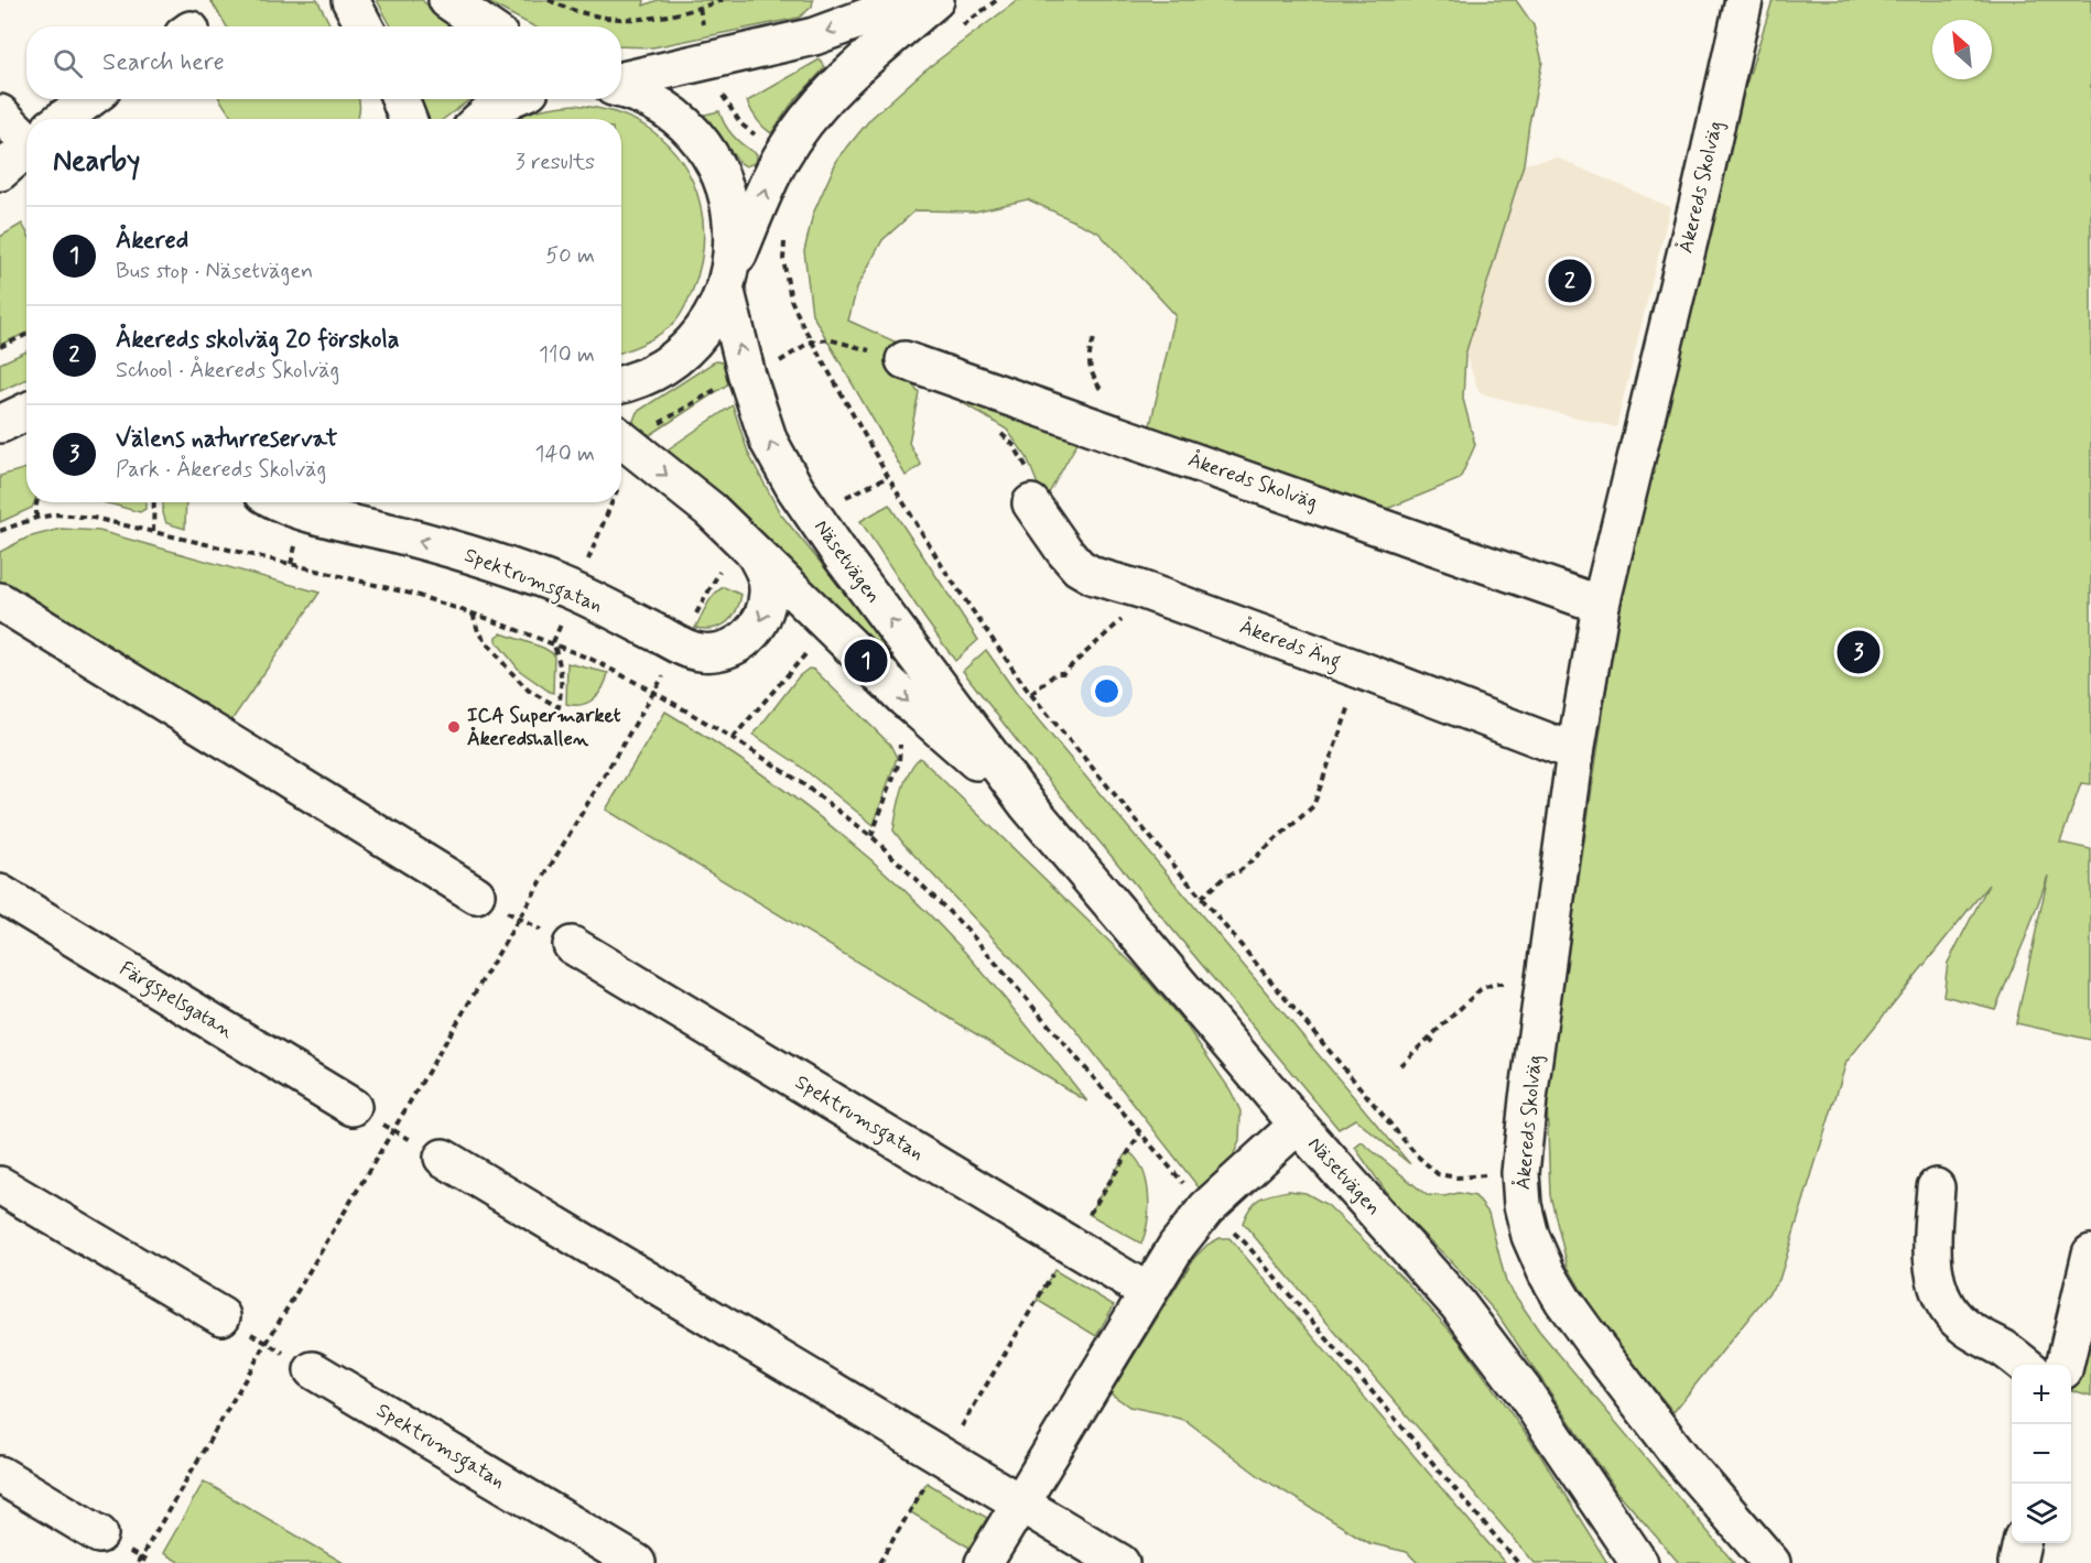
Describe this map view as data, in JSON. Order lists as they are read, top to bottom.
{
  "streets": {
    "street": [
      "Åkereds Skolväg",
      "Näsetvägen",
      "Spektrumsgatan",
      "Åkereds Äng",
      "Färgspelsgatan"
    ]
  },
  "crossings": [
    ["Åkereds Skolväg", "Åkereds Äng"]
  ],
  "places": ["ICA Supermarket Åkeredshallen"],
  "north": "top left",
  "page": {
    "search": "Search here",
    "heading": ["Nearby", "3 results"],
    "list": [
      {
        "mark": "1",
        "name": "Åkered",
        "note": "Bus stop · Näsetvägen",
        "value": "50 m"
      },
      {
        "mark": "2",
        "name": "Åkereds skolväg 20 förskola",
        "note": "School · Åkereds Skolväg",
        "value": "110 m"
      },
      {
        "mark": "3",
        "name": "Välens naturreservat",
        "note": "Park · Åkereds Skolväg",
        "value": "140 m"
      }
    ],
    "pins": ["2", "3", "1"],
    "map_buttons": ["+", "−"]
  }
}
